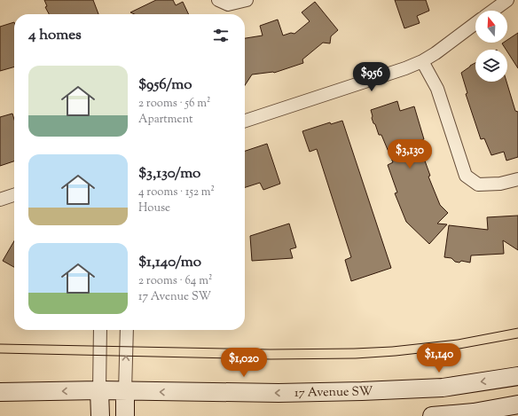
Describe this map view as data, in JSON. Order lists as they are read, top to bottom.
{
  "streets": {
    "main road": ["17 Avenue SW"]
  },
  "one_way": ["17 Avenue SW"],
  "north": "top",
  "page": {
    "heading": "4 homes",
    "list": [
      {
        "name": "$956/mo",
        "note": "2 rooms · 56 m² · Apartment"
      },
      {
        "name": "$3,130/mo",
        "note": "4 rooms · 152 m² · House"
      },
      {
        "name": "$1,140/mo",
        "note": "2 rooms · 64 m² · 17 Avenue SW"
      }
    ],
    "price": [
      "$956",
      "$3,130",
      "$1,140",
      "$1,020"
    ]
  }
}
